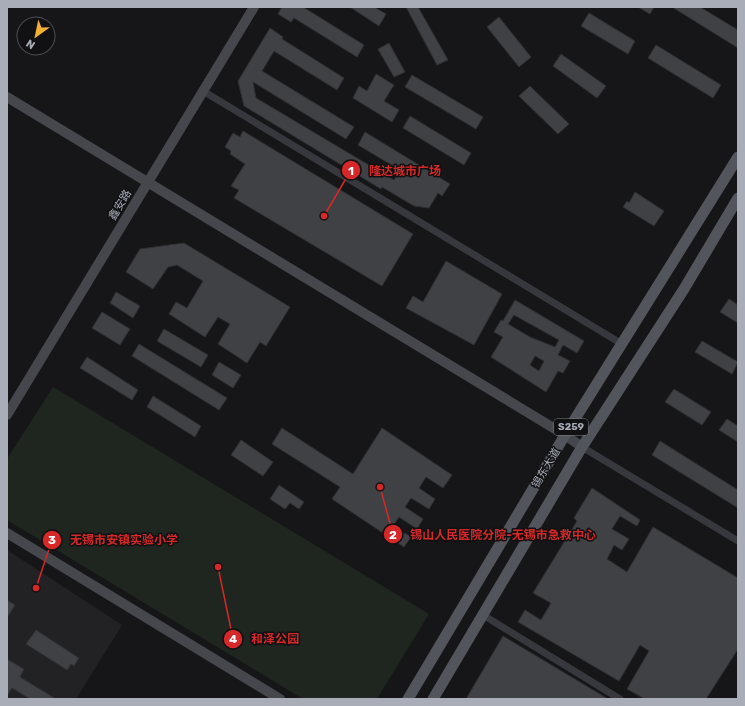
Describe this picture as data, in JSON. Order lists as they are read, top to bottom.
{
  "streets": {
    "main road": ["S259", "锡东大道"],
    "street": ["鑫安路"]
  },
  "places": [
    "隆达城市广场",
    "锡山人民医院分院-无锡市急救中心",
    "和泽公园",
    "无锡市安镇实验小学"
  ],
  "north": "bottom left"
}
